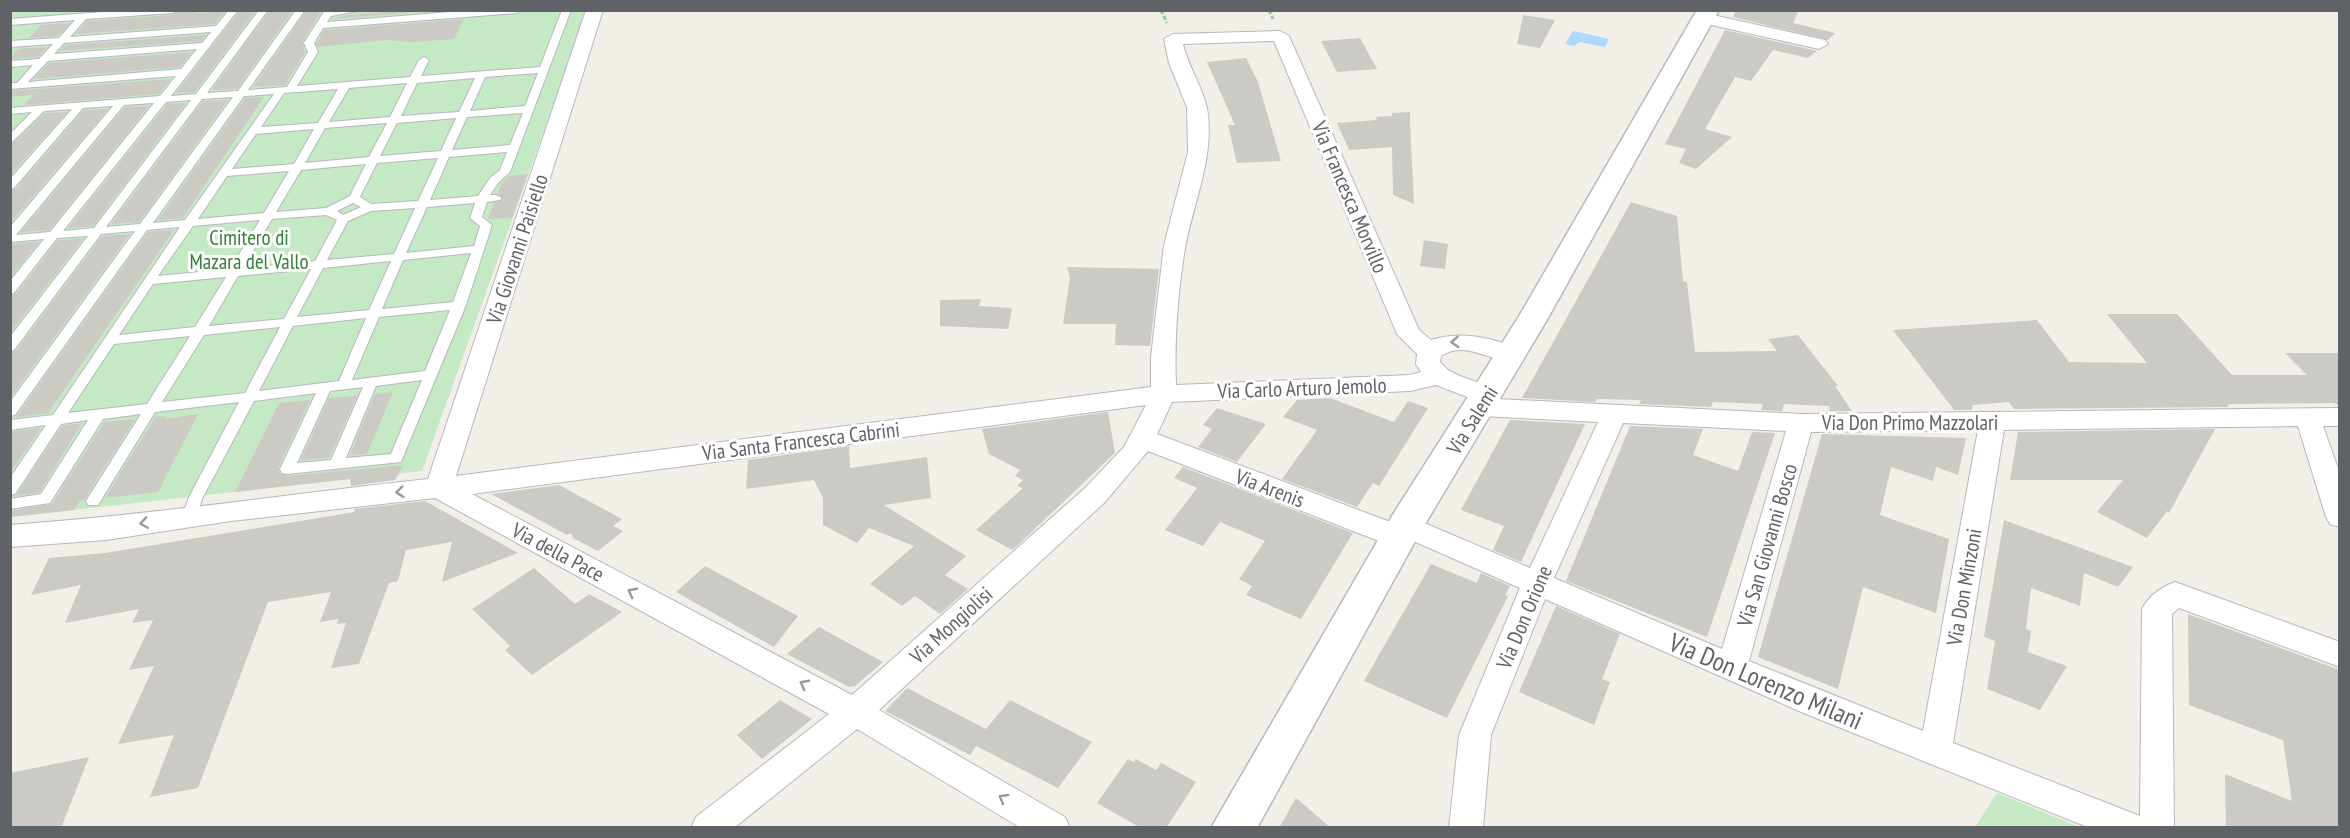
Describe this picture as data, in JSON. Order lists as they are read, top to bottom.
{
  "streets": {
    "main road": ["Via Salemi"],
    "street": [
      "Via Francesca Morvillo",
      "Via Giovanni Paisiello",
      "Via Carlo Arturo Jemolo",
      "Via Don Primo Mazzolari",
      "Via Santa Francesca Cabrini",
      "Via Arenis",
      "Via San Giovanni Bosco",
      "Via della Pace",
      "Via Don Minzoni",
      "Via Don Orione",
      "Via Mongiolisi",
      "Via Don Lorenzo Milani"
    ]
  },
  "crossings": [
    ["Via Francesca Morvillo", "Via Carlo Arturo Jemolo"],
    ["Via Francesca Morvillo", "Via Santa Francesca Cabrini"],
    ["Via Francesca Morvillo", "Via Mongiolisi"],
    ["Via Giovanni Paisiello", "Via Santa Francesca Cabrini"],
    ["Via Giovanni Paisiello", "Via della Pace"],
    ["Via Carlo Arturo Jemolo", "Via Don Primo Mazzolari"],
    ["Via Carlo Arturo Jemolo", "Via Santa Francesca Cabrini"],
    ["Via Carlo Arturo Jemolo", "Via Mongiolisi"],
    ["Via Salemi", "Via Don Primo Mazzolari"],
    ["Via Salemi", "Via Arenis"],
    ["Via Salemi", "Via Don Lorenzo Milani"],
    ["Via Don Primo Mazzolari", "Via San Giovanni Bosco"],
    ["Via Don Primo Mazzolari", "Via Don Minzoni"],
    ["Via Don Primo Mazzolari", "Via Don Orione"],
    ["Via Santa Francesca Cabrini", "Via della Pace"],
    ["Via Santa Francesca Cabrini", "Via Mongiolisi"],
    ["Via Arenis", "Via Mongiolisi"],
    ["Via Arenis", "Via Don Lorenzo Milani"],
    ["Via San Giovanni Bosco", "Via Don Lorenzo Milani"],
    ["Via della Pace", "Via Mongiolisi"],
    ["Via Don Minzoni", "Via Don Lorenzo Milani"],
    ["Via Don Orione", "Via Don Lorenzo Milani"]
  ],
  "one_way": ["Via della Pace"],
  "parks": ["Cimitero di Mazara del Vallo"]
}
